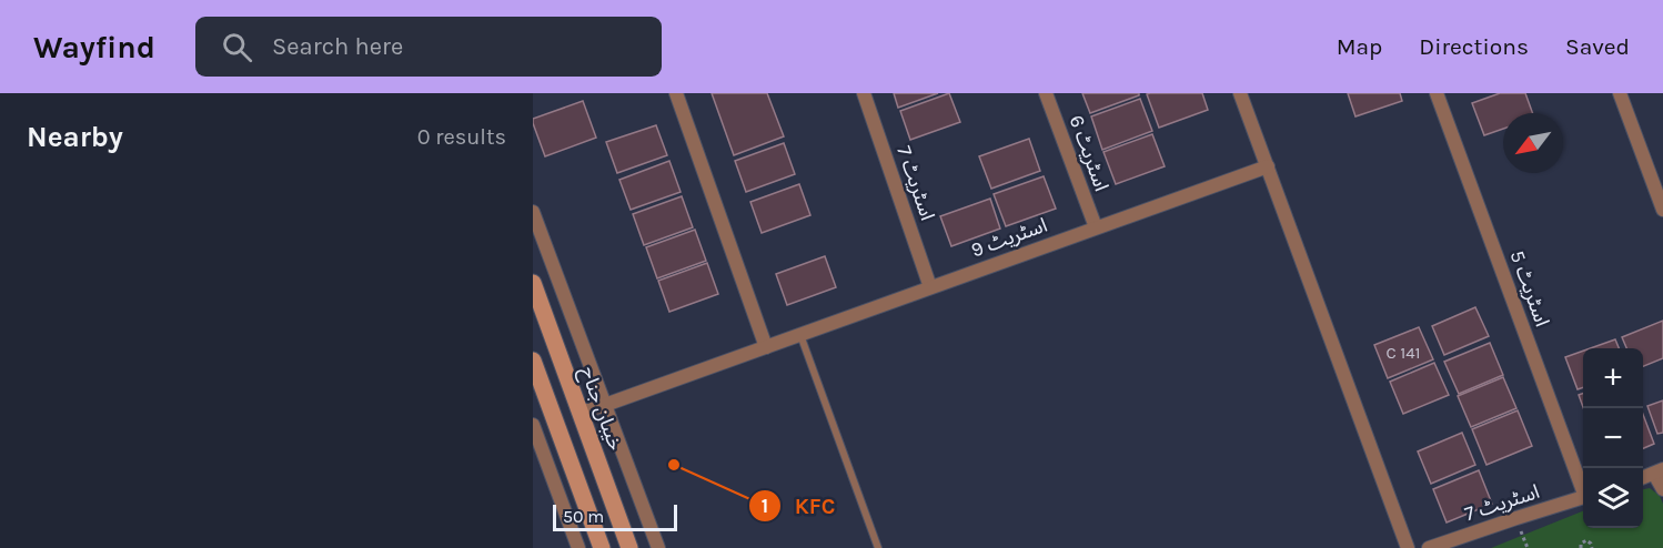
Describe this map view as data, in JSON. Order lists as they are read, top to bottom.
{
  "streets": {
    "main road": ["خیبان جناح"],
    "street": [
      "اسٹریٹ 6",
      "اسٹریٹ 7",
      "اسٹریٹ 9",
      "اسٹریٹ 5"
    ]
  },
  "crossings": [
    ["اسٹریٹ 6", "اسٹریٹ 9"],
    ["اسٹریٹ 7", "اسٹریٹ 9"],
    ["اسٹریٹ 9", "خیبان جناح"]
  ],
  "places": ["KFC"],
  "house_numbers": ["C 141"],
  "scale_bar": "50 m",
  "north": "bottom left",
  "page": {
    "header": "Wayfind",
    "search": "Search here",
    "nav": ["Map", "Directions", "Saved"],
    "heading": ["Nearby", "0 results"],
    "map_buttons": ["+", "−"],
    "scale": "50 m"
  }
}
